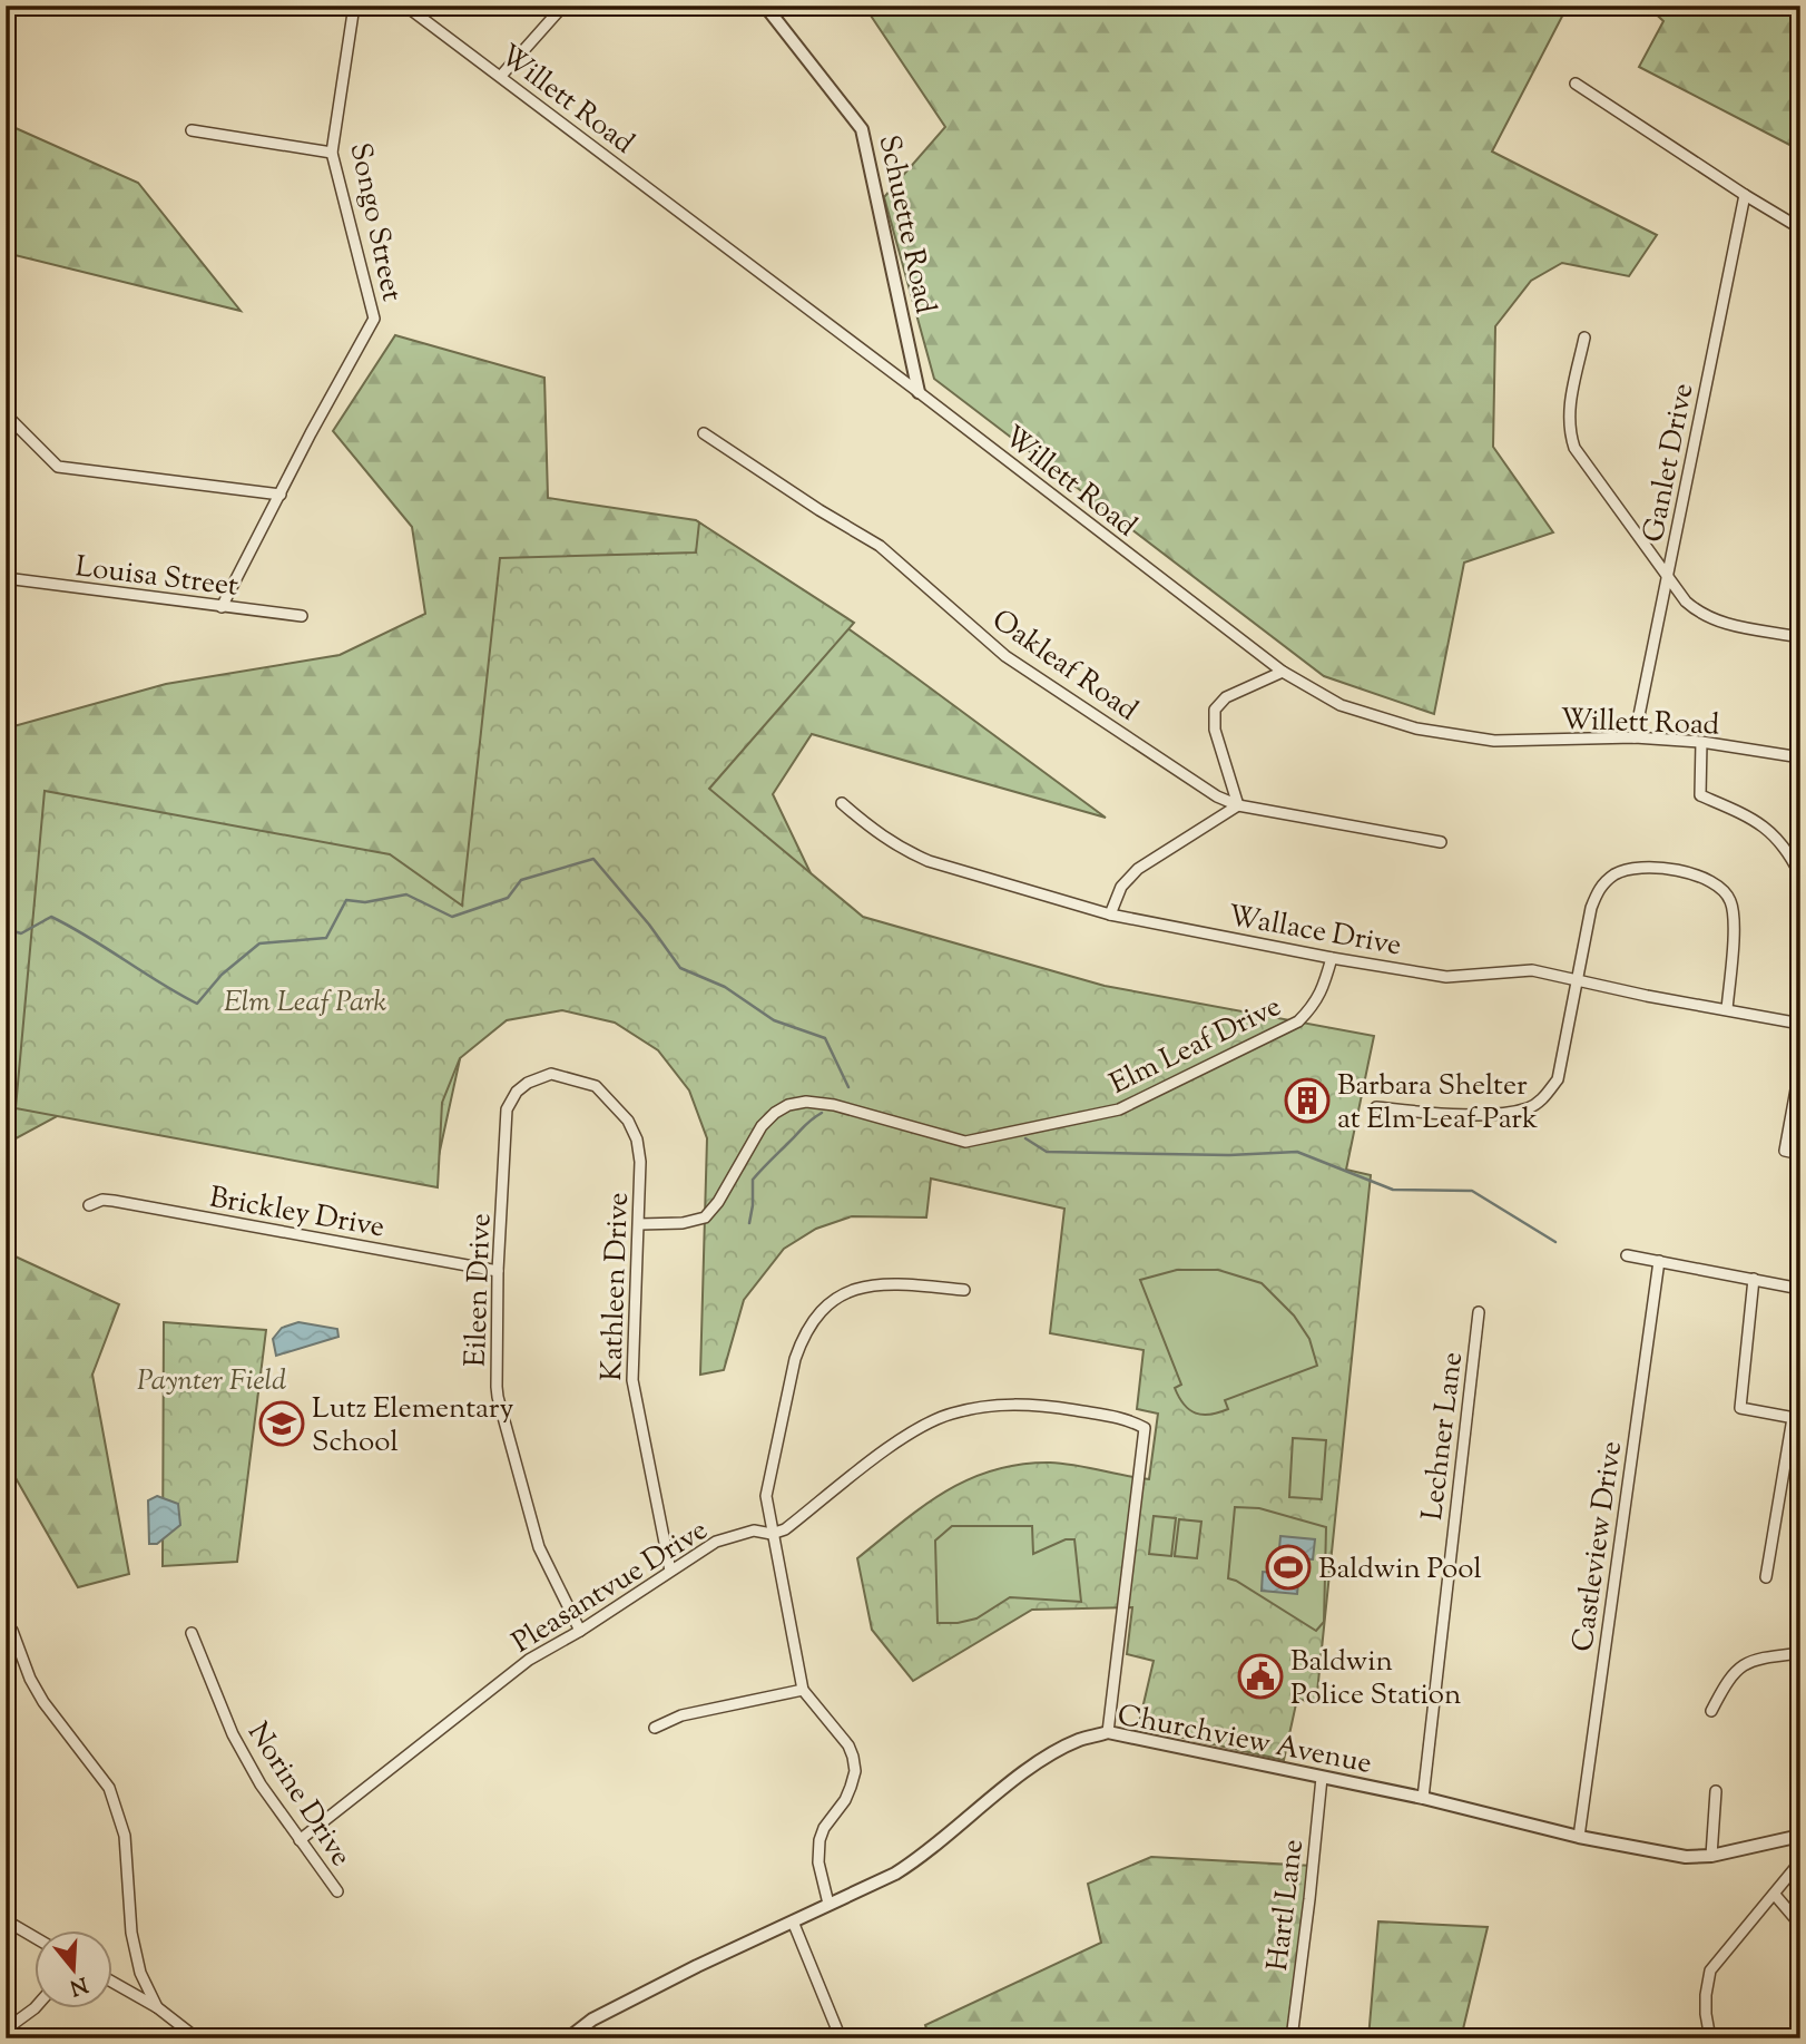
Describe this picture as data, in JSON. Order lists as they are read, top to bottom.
{
  "streets": {
    "street": [
      "Willett Road",
      "Songo Street",
      "Schuette Road",
      "Ganlet Drive",
      "Louisa Street",
      "Oakleaf Road",
      "Wallace Drive",
      "Elm Leaf Drive",
      "Brickley Drive",
      "Kathleen Drive",
      "Eileen Drive",
      "Lechner Lane",
      "Castleview Drive",
      "Pleasantvue Drive",
      "Churchview Avenue",
      "Norine Drive",
      "Hartl Lane"
    ]
  },
  "crossings": [
    ["Willett Road", "Schuette Road"],
    ["Willett Road", "Ganlet Drive"],
    ["Songo Street", "Louisa Street"],
    ["Wallace Drive", "Elm Leaf Drive"],
    ["Elm Leaf Drive", "Kathleen Drive"],
    ["Brickley Drive", "Eileen Drive"],
    ["Kathleen Drive", "Eileen Drive"],
    ["Kathleen Drive", "Pleasantvue Drive"],
    ["Eileen Drive", "Pleasantvue Drive"],
    ["Lechner Lane", "Churchview Avenue"],
    ["Castleview Drive", "Churchview Avenue"],
    ["Pleasantvue Drive", "Churchview Avenue"],
    ["Pleasantvue Drive", "Norine Drive"],
    ["Churchview Avenue", "Hartl Lane"]
  ],
  "parks": ["Elm Leaf Park", "Paynter Field"],
  "places": {
    "building": ["Barbara Shelter at Elm Leaf Park"],
    "school or university": ["Lutz Elementary School"],
    "sports": ["Baldwin Pool"],
    "public building": ["Baldwin Police Station"]
  },
  "north": "bottom"
}
